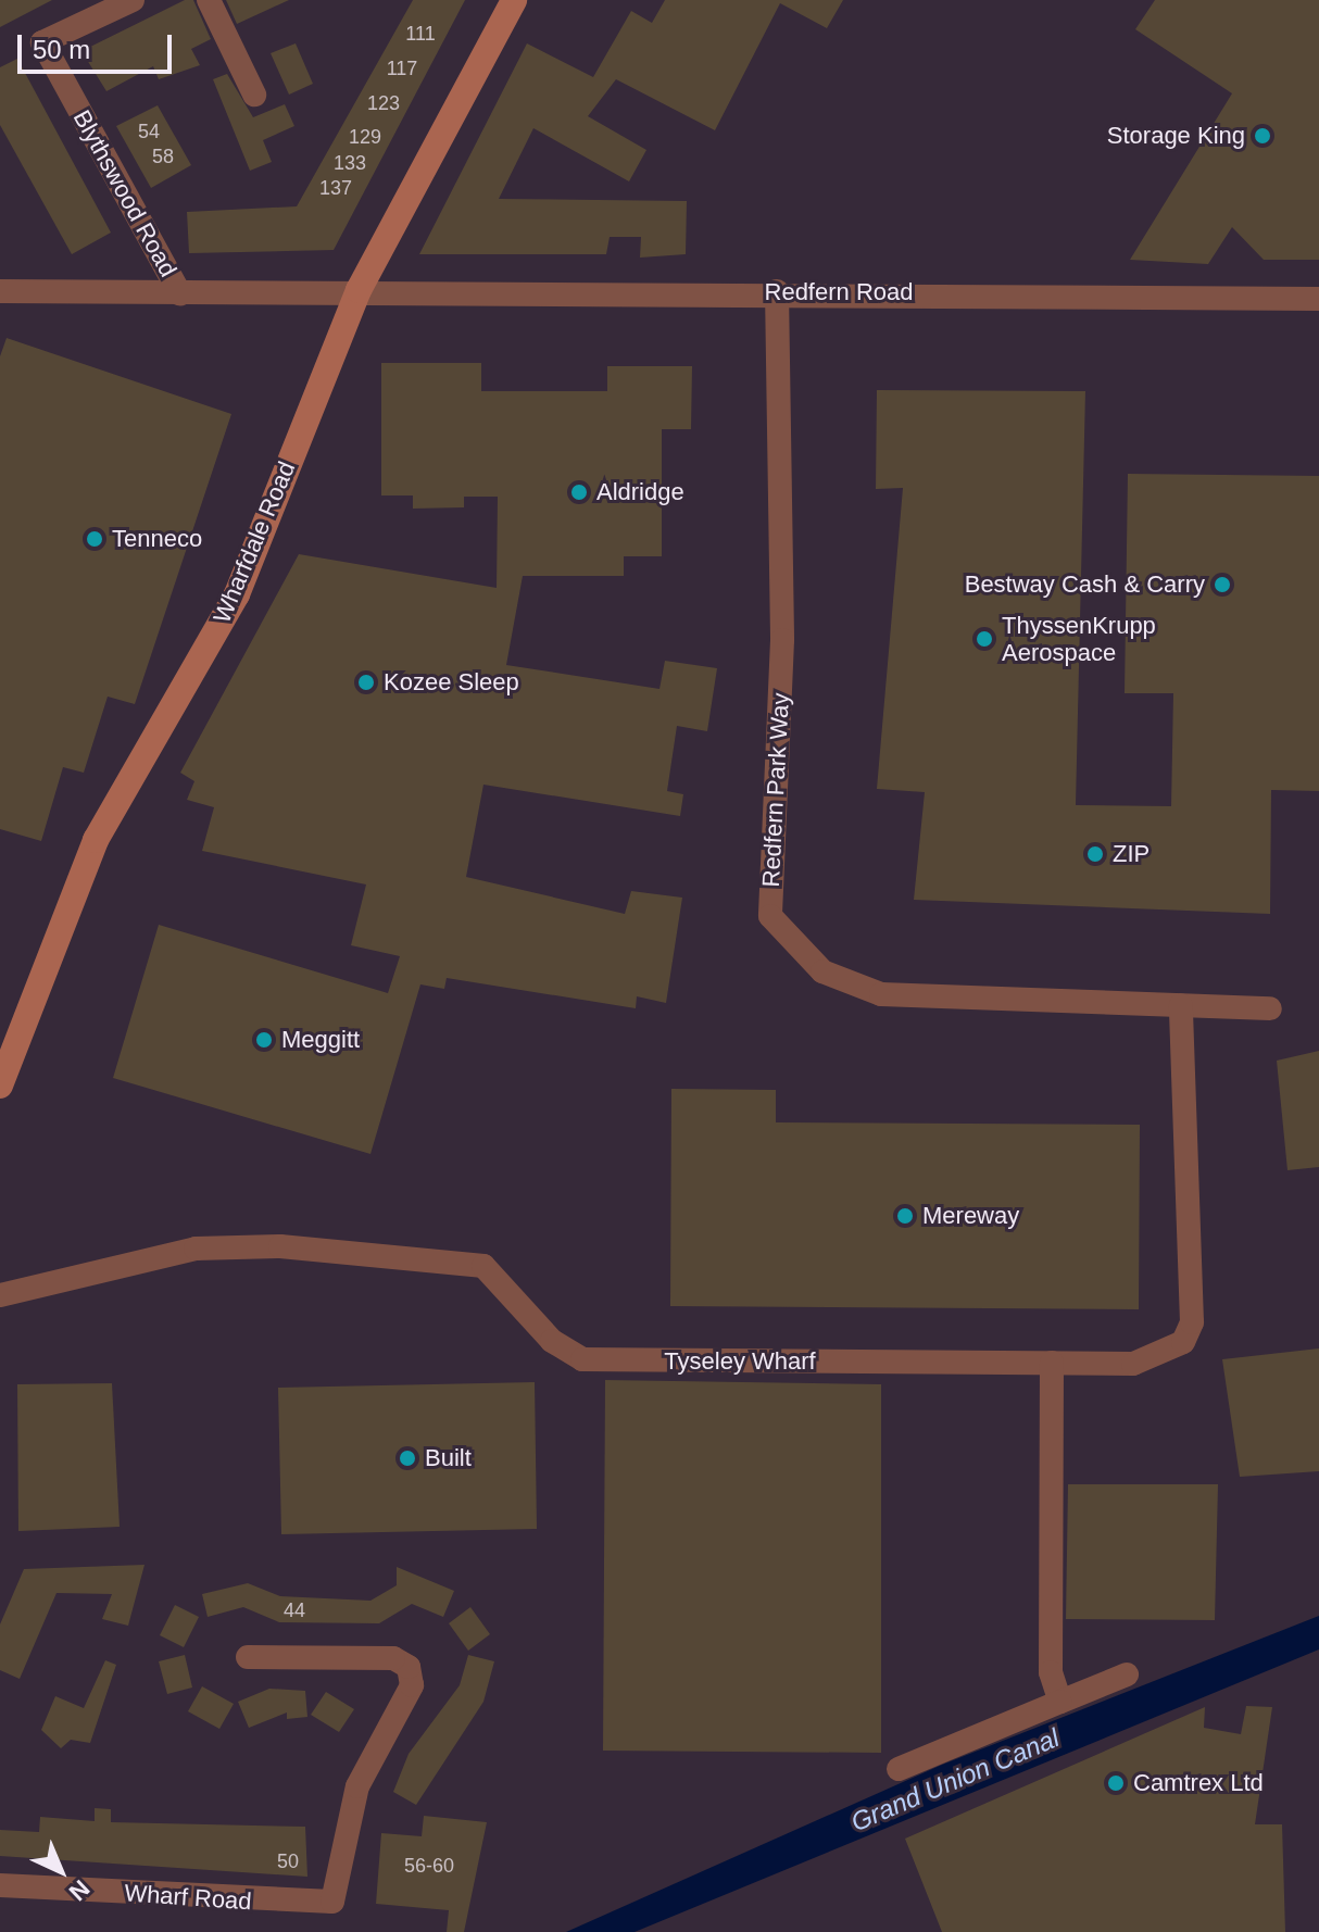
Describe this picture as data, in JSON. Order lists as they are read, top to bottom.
{
  "streets": {
    "main road": ["Wharfdale Road"],
    "street": [
      "Blythswood Road",
      "Redfern Road",
      "Redfern Park Way",
      "Tyseley Wharf",
      "Wharf Road"
    ]
  },
  "crossings": [
    ["Blythswood Road", "Redfern Road"],
    ["Redfern Road", "Wharfdale Road"],
    ["Redfern Road", "Redfern Park Way"],
    ["Redfern Park Way", "Tyseley Wharf"]
  ],
  "water": ["Grand Union Canal"],
  "places": [
    "Storage King",
    "Aldridge",
    "Tenneco",
    "Bestway Cash & Carry",
    "ThyssenKrupp Aerospace",
    "Kozee Sleep",
    "ZIP",
    "Meggitt",
    "Mereway",
    "Built",
    "Camtrex Ltd"
  ],
  "house_numbers": [
    "111",
    "117",
    "123",
    "54",
    "129",
    "58",
    "133",
    "137",
    "44",
    "50",
    "56-60"
  ],
  "scale_bar": "50 m",
  "north": "bottom right"
}
